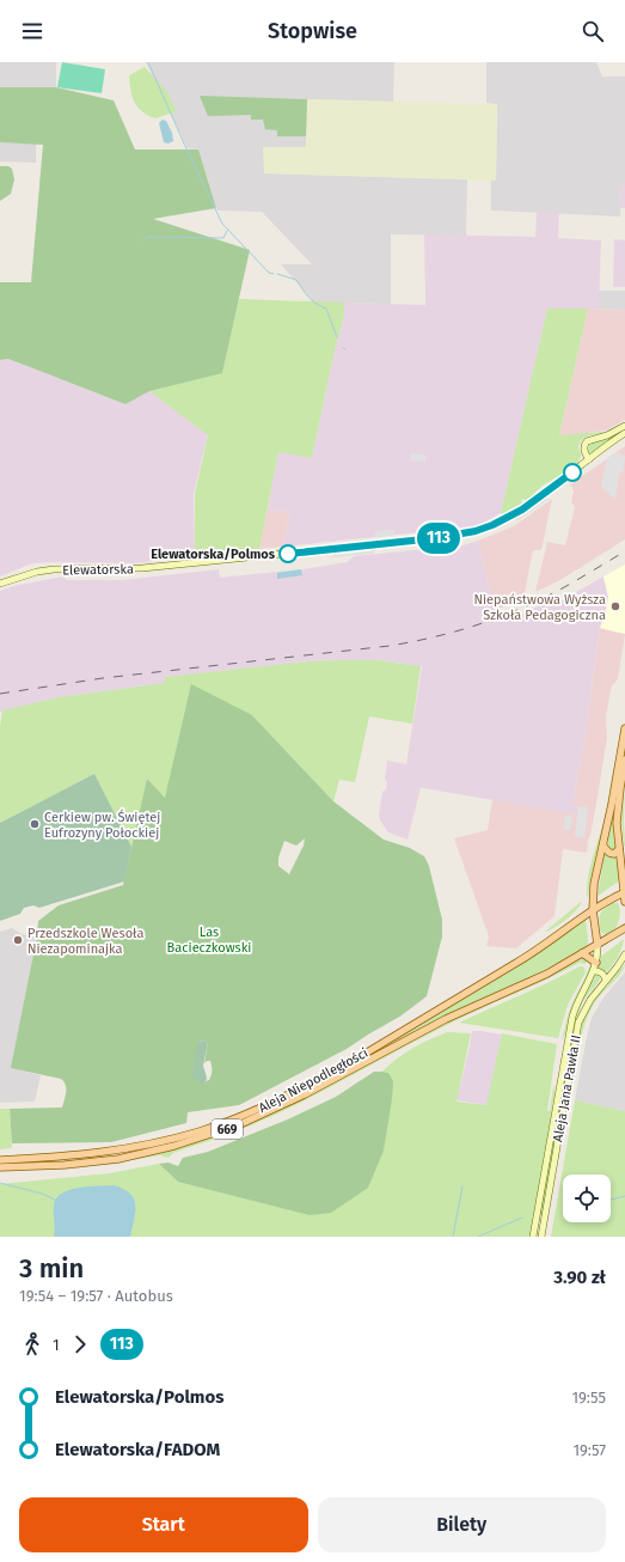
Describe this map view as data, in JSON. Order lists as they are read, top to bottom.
{
  "streets": {
    "main road": ["Aleja Niepodległości", "669"],
    "street": ["Elewatorska", "Aleja Jana Pawła II"]
  },
  "crossings": [
    ["Aleja Niepodległości", "Aleja Jana Pawła II"],
    ["Aleja Niepodległości", "669"],
    ["Aleja Jana Pawła II", "669"]
  ],
  "parks": ["Las Bacieczkowski"],
  "places": [
    "Elewatorska/Polmos",
    "Niepaństwowa Wyższa Szkoła Pedagogiczna",
    "Cerkiew pw. Świętej Eufrozyny Połockiej",
    "Przedszkole Wesoła Niezapominajka"
  ],
  "lines": ["bus line 113"],
  "page": {
    "header": "Stopwise",
    "on_map": "113",
    "heading": ["3 min", "19:54 – 19:57 · Autobus", "3.90 zł"],
    "legs": ["1", "113"],
    "list": [
      {
        "name": "Elewatorska/Polmos",
        "value": "19:55"
      },
      {
        "name": "Elewatorska/FADOM",
        "value": "19:57"
      }
    ],
    "buttons": ["Start", "Bilety"]
  }
}
